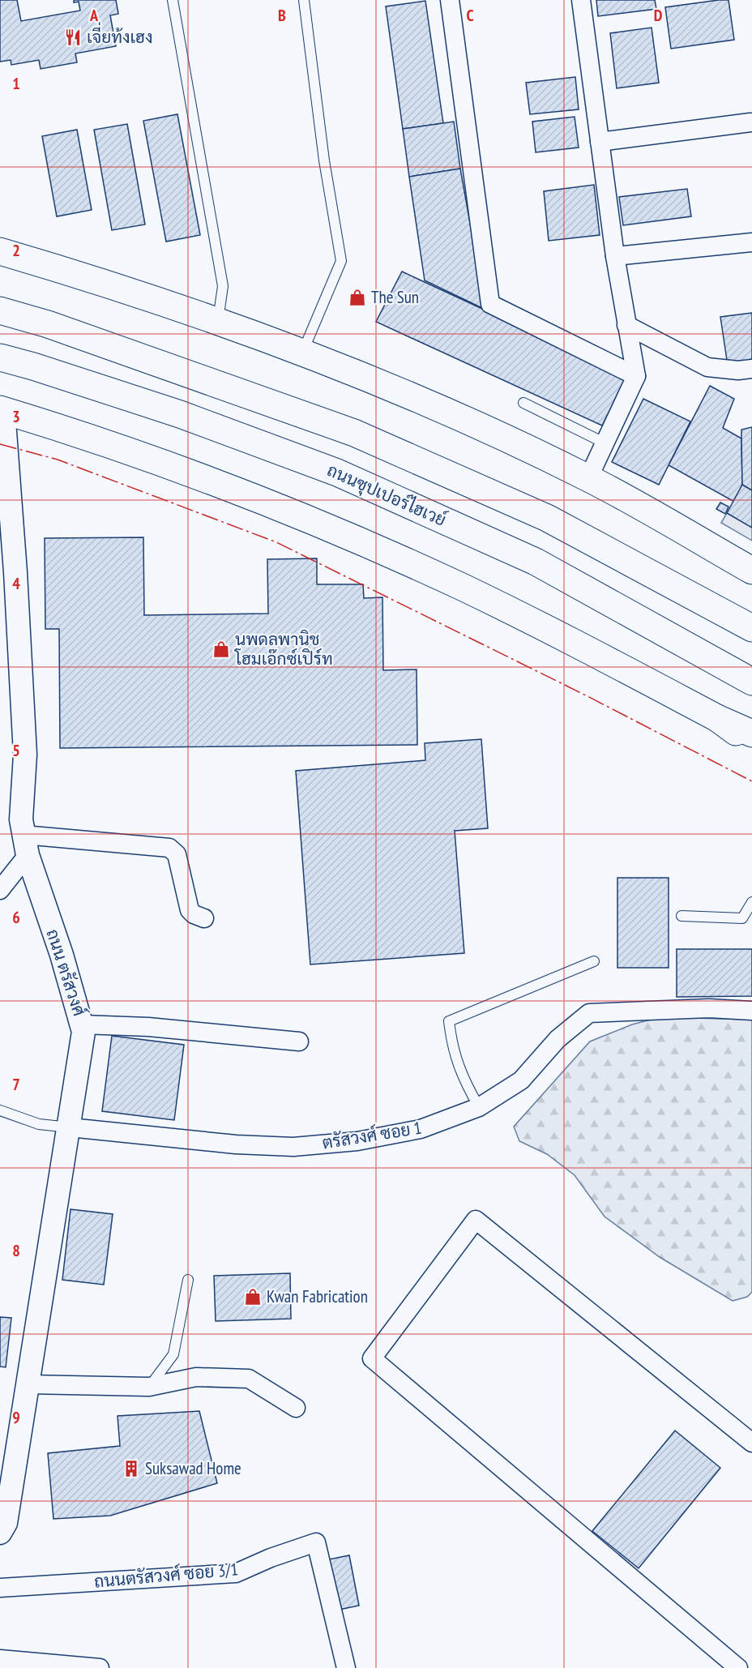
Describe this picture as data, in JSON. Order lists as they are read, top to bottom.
{
  "streets": {
    "main road": ["ถนนซุปเปอร์ไฮเวย์"],
    "street": ["ถนน ตรัสวงศ์", "ตรัสวงศ์ ซอย 1", "ถนนตรัสวงศ์ ซอย 3/1"]
  },
  "crossings": [
    ["ถนน ตรัสวงศ์", "ตรัสวงศ์ ซอย 1"]
  ],
  "places": {
    "restaurant": ["เจี่ยท้งเฮง"],
    "shop": ["The Sun", "นพดลพานิช โฮมเอ๊กซ์เปิร์ท", "Kwan Fabrication"],
    "building": ["Suksawad Home"]
  },
  "grid": {
    "columns": [
      "A",
      "B",
      "C",
      "D"
    ],
    "rows": [
      "1",
      "2",
      "3",
      "4",
      "5",
      "6",
      "7",
      "8",
      "9"
    ]
  }
}
